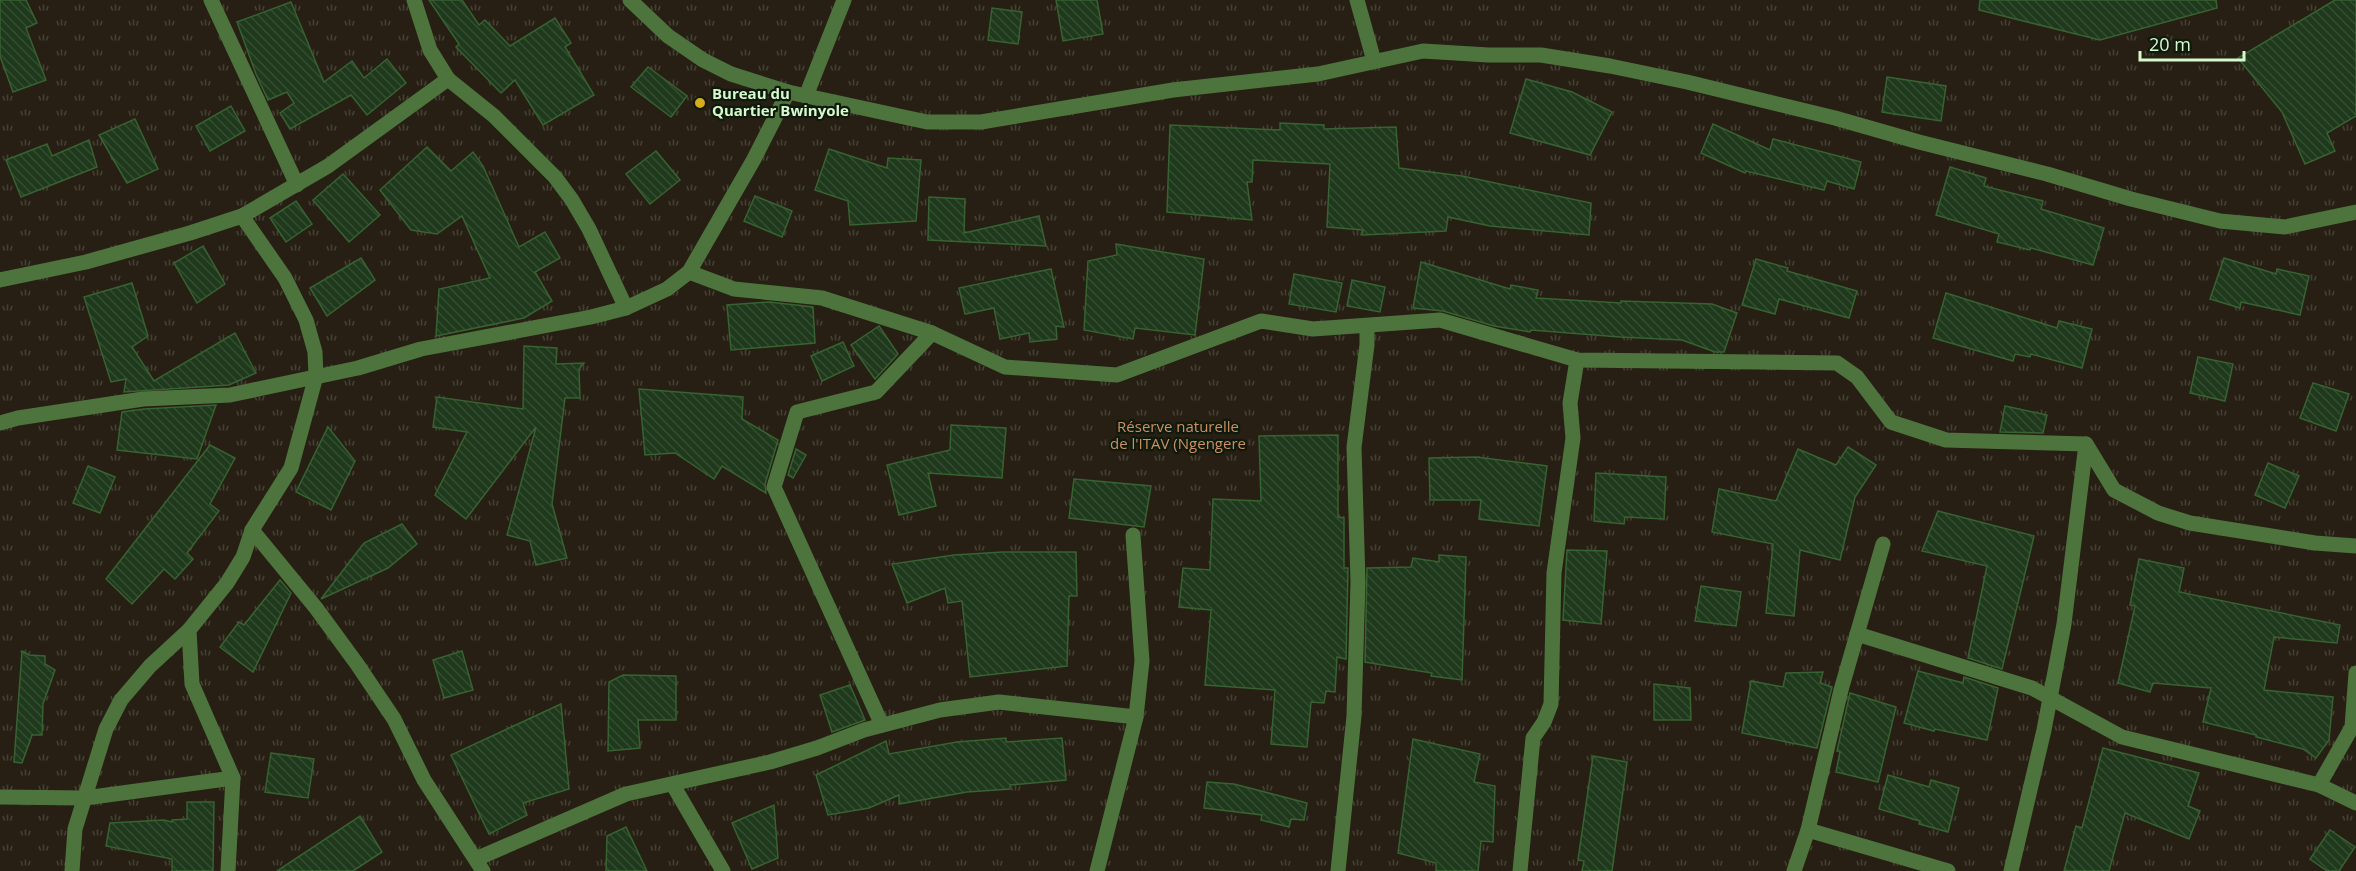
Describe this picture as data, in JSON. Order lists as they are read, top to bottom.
{
  "parks": ["Réserve naturelle de l'ITAV (Ngengere"],
  "places": ["Bureau du Quartier Bwinyole"],
  "scale_bar": "20 m"
}
